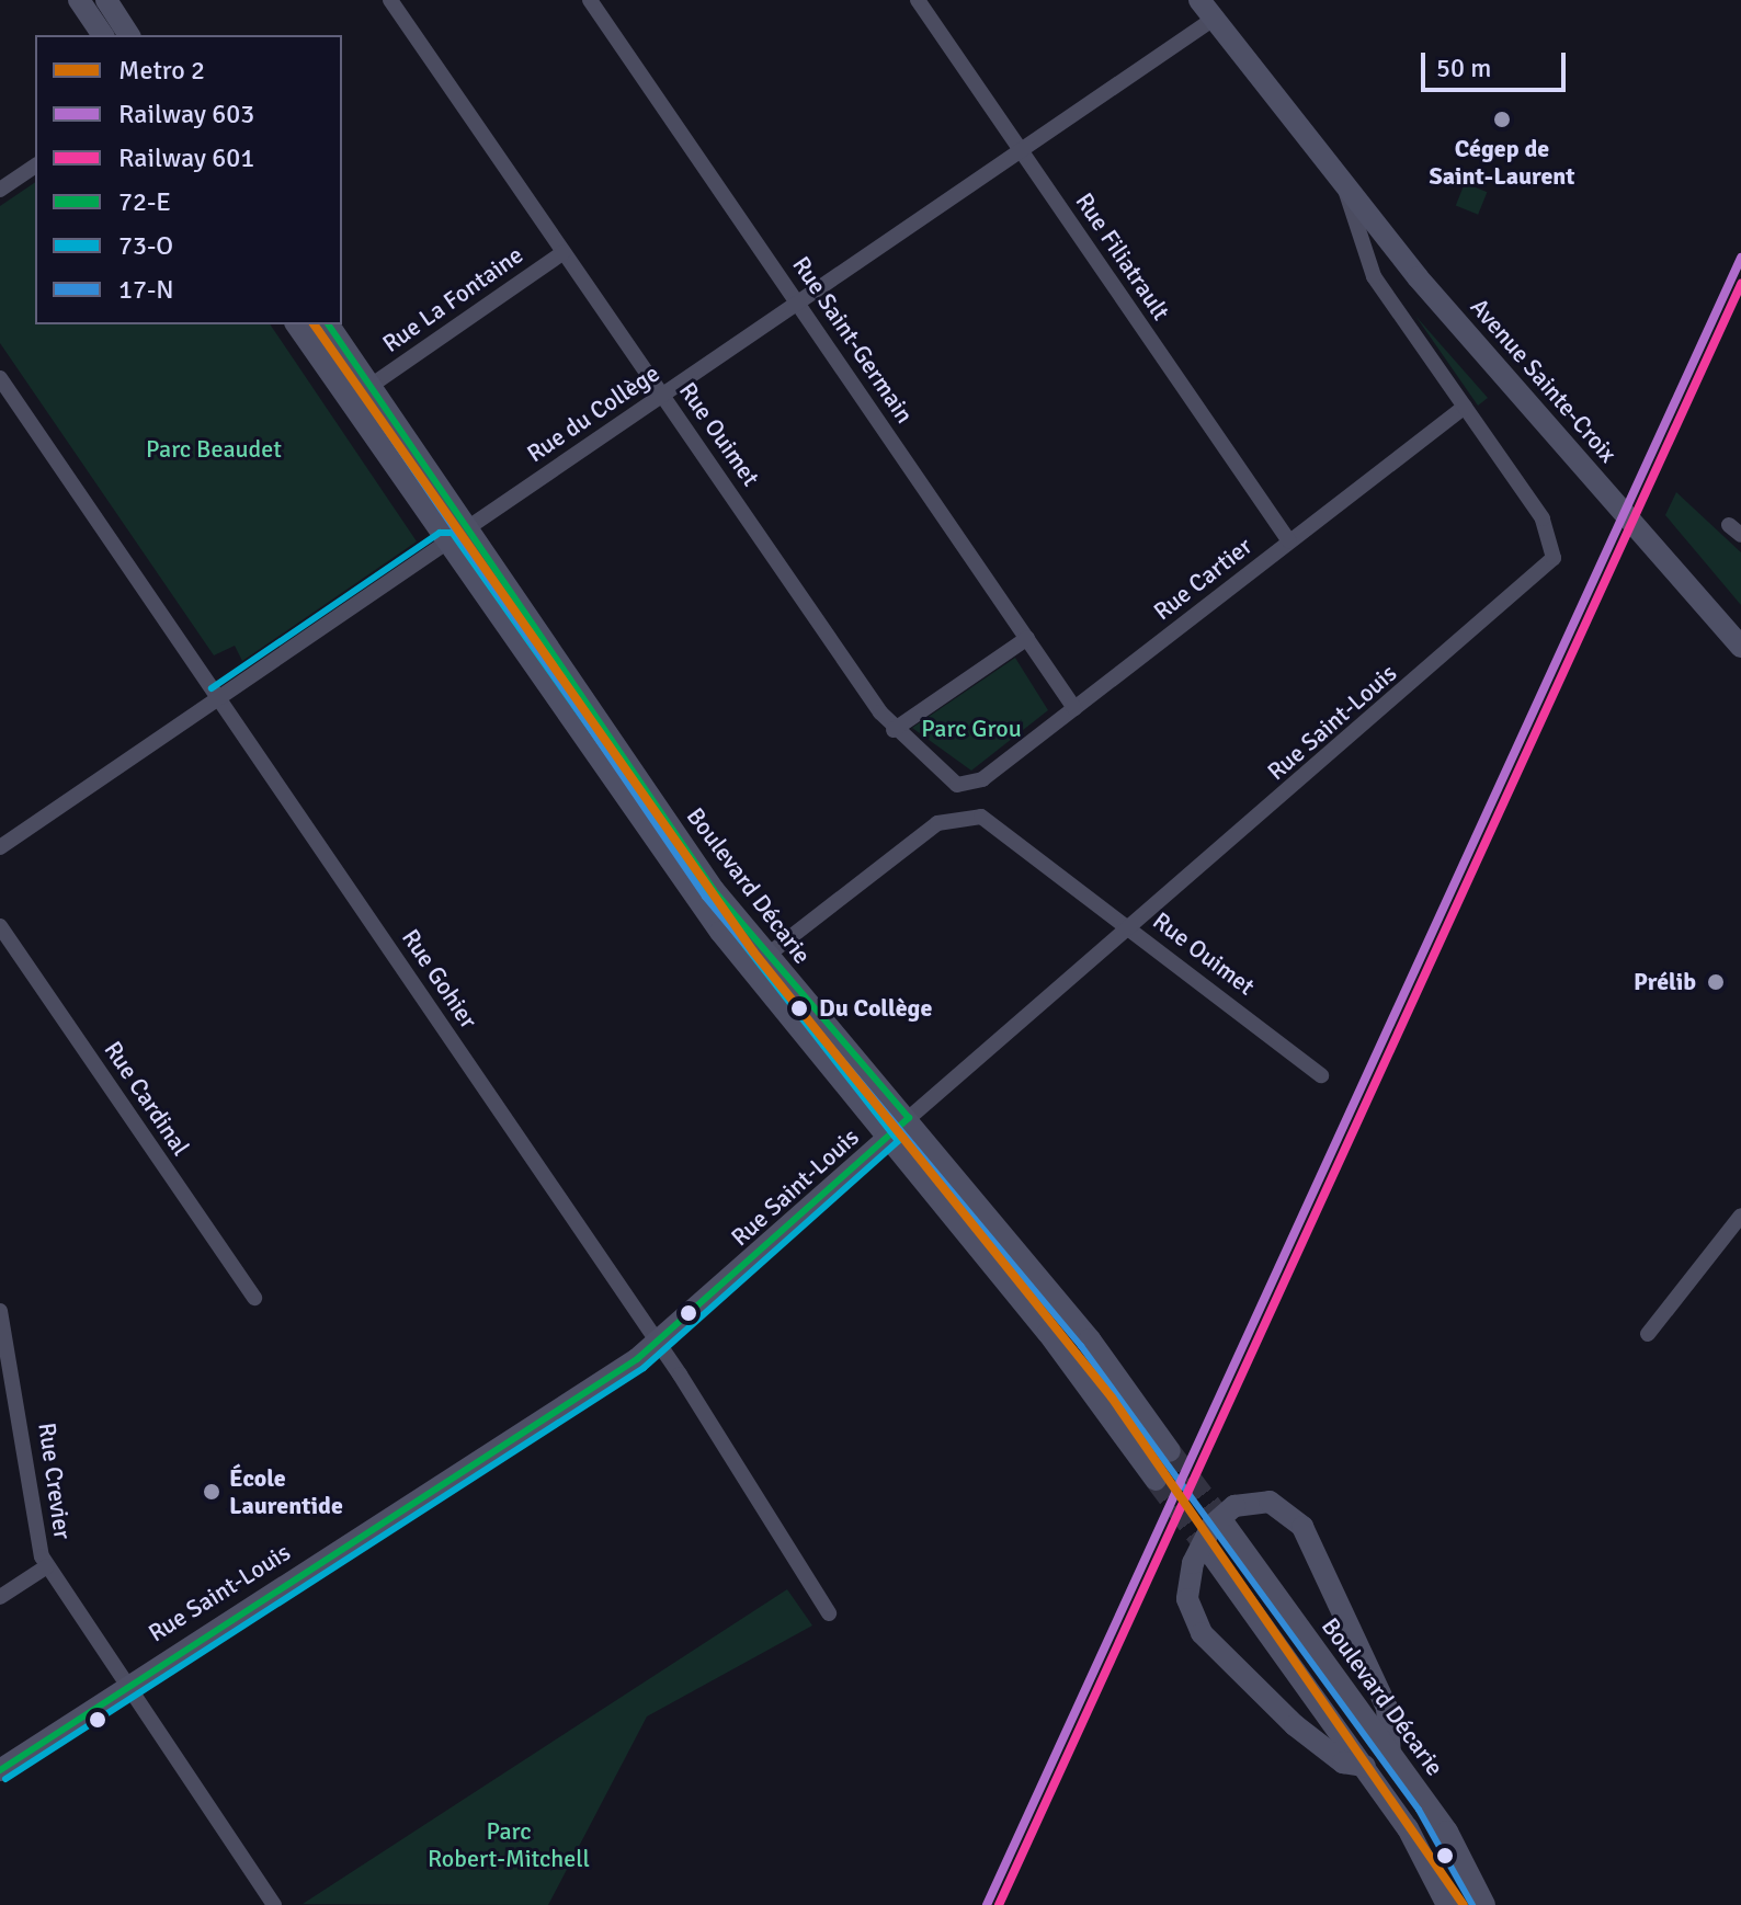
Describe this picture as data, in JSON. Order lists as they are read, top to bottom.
{
  "streets": {
    "street": [
      "Rue Filiatrault",
      "Rue La Fontaine",
      "Rue Saint-Germain",
      "Avenue Sainte-Croix",
      "Rue du Collège",
      "Rue Ouimet",
      "Rue Cartier",
      "Rue Saint-Louis",
      "Boulevard Décarie",
      "Rue Gohier",
      "Rue Cardinal",
      "Rue Crevier"
    ]
  },
  "crossings": [
    ["Rue Filiatrault", "Rue du Collège"],
    ["Rue Filiatrault", "Rue Cartier"],
    ["Rue La Fontaine", "Rue Ouimet"],
    ["Rue La Fontaine", "Boulevard Décarie"],
    ["Rue Saint-Germain", "Rue du Collège"],
    ["Rue Saint-Germain", "Rue Cartier"],
    ["Avenue Sainte-Croix", "Rue du Collège"],
    ["Avenue Sainte-Croix", "Rue Cartier"],
    ["Avenue Sainte-Croix", "Rue Saint-Louis"],
    ["Rue du Collège", "Rue Ouimet"],
    ["Rue du Collège", "Boulevard Décarie"],
    ["Rue du Collège", "Rue Gohier"],
    ["Rue Ouimet", "Rue Cartier"],
    ["Rue Ouimet", "Rue Saint-Louis"],
    ["Rue Ouimet", "Boulevard Décarie"],
    ["Rue Saint-Louis", "Boulevard Décarie"],
    ["Rue Saint-Louis", "Rue Gohier"],
    ["Rue Saint-Louis", "Rue Crevier"]
  ],
  "parks": ["Parc Beaudet", "Parc Grou", "Parc Robert-Mitchell"],
  "places": [
    "Cégep de Saint-Laurent",
    "Prélib",
    "Du Collège",
    "École Laurentide"
  ],
  "lines": [
    "rail line 603",
    "rail line 601",
    "metro line 2",
    "transit line 72-E",
    "transit line 17-N",
    "transit line 73-O"
  ],
  "legend": [
    "Metro 2",
    "Railway 603",
    "Railway 601",
    "72-E",
    "73-O",
    "17-N"
  ],
  "scale_bar": "50 m"
}
